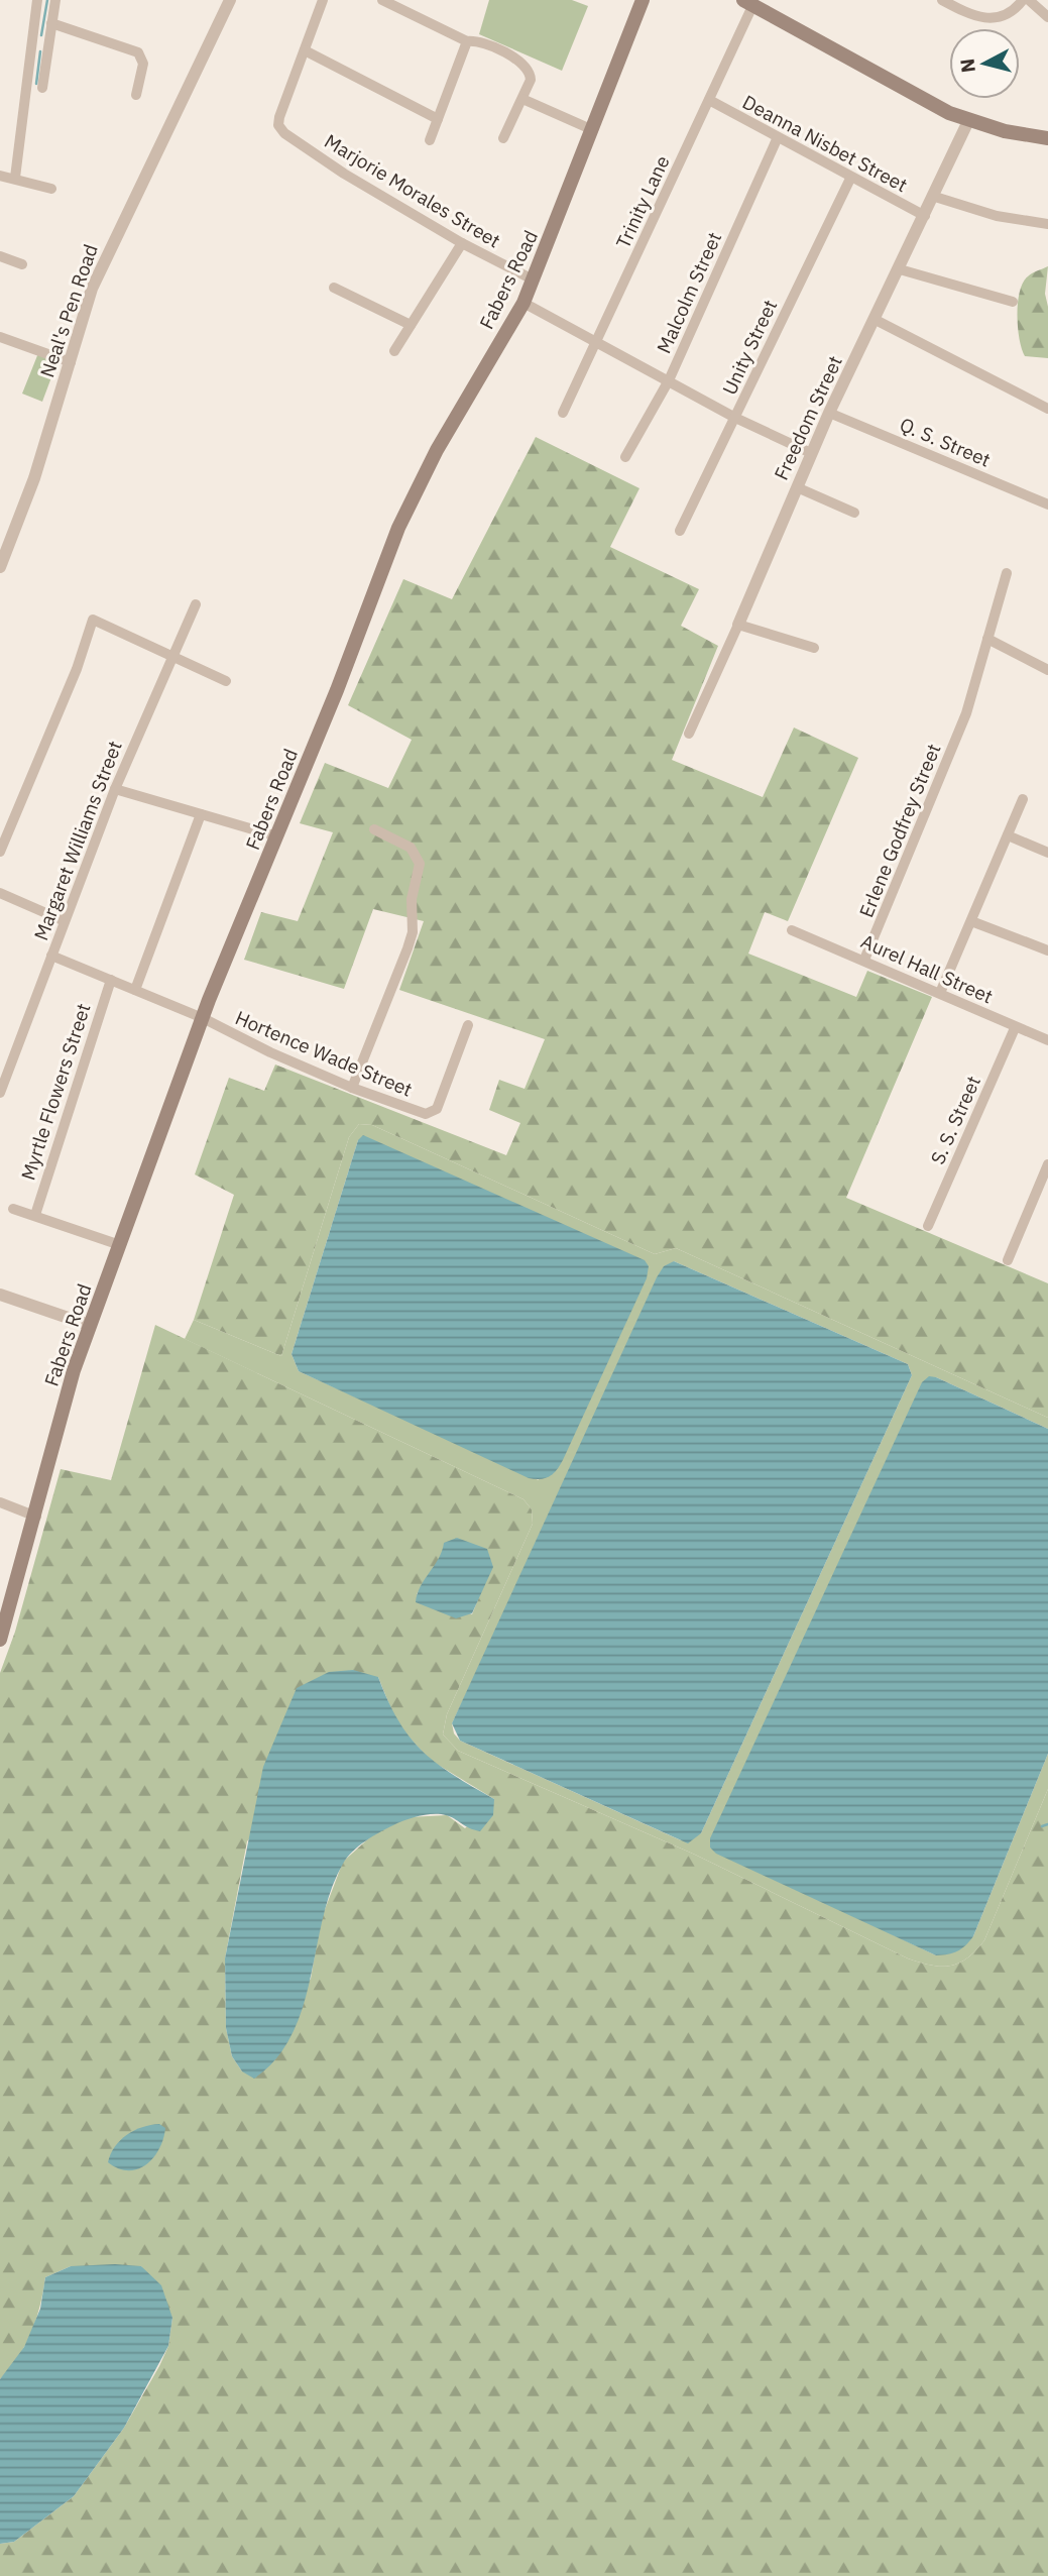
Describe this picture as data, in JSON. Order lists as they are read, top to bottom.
{
  "streets": {
    "main road": ["Fabers Road"],
    "street": [
      "Deanna Nisbet Street",
      "Marjorie Morales Street",
      "Trinity Lane",
      "Malcolm Street",
      "Neal's Pen Road",
      "Unity Street",
      "Freedom Street",
      "Q. S. Street",
      "Erlene Godfrey Street",
      "Margaret Williams Street",
      "Aurel Hall Street",
      "Hortence Wade Street",
      "Myrtle Flowers Street",
      "S. S. Street"
    ]
  },
  "crossings": [
    ["Deanna Nisbet Street", "Trinity Lane"],
    ["Deanna Nisbet Street", "Malcolm Street"],
    ["Deanna Nisbet Street", "Unity Street"],
    ["Deanna Nisbet Street", "Freedom Street"],
    ["Marjorie Morales Street", "Fabers Road"],
    ["Fabers Road", "Hortence Wade Street"],
    ["Freedom Street", "Q. S. Street"],
    ["Erlene Godfrey Street", "Aurel Hall Street"],
    ["Margaret Williams Street", "Hortence Wade Street"],
    ["Aurel Hall Street", "S. S. Street"],
    ["Hortence Wade Street", "Myrtle Flowers Street"]
  ],
  "north": "left"
}
